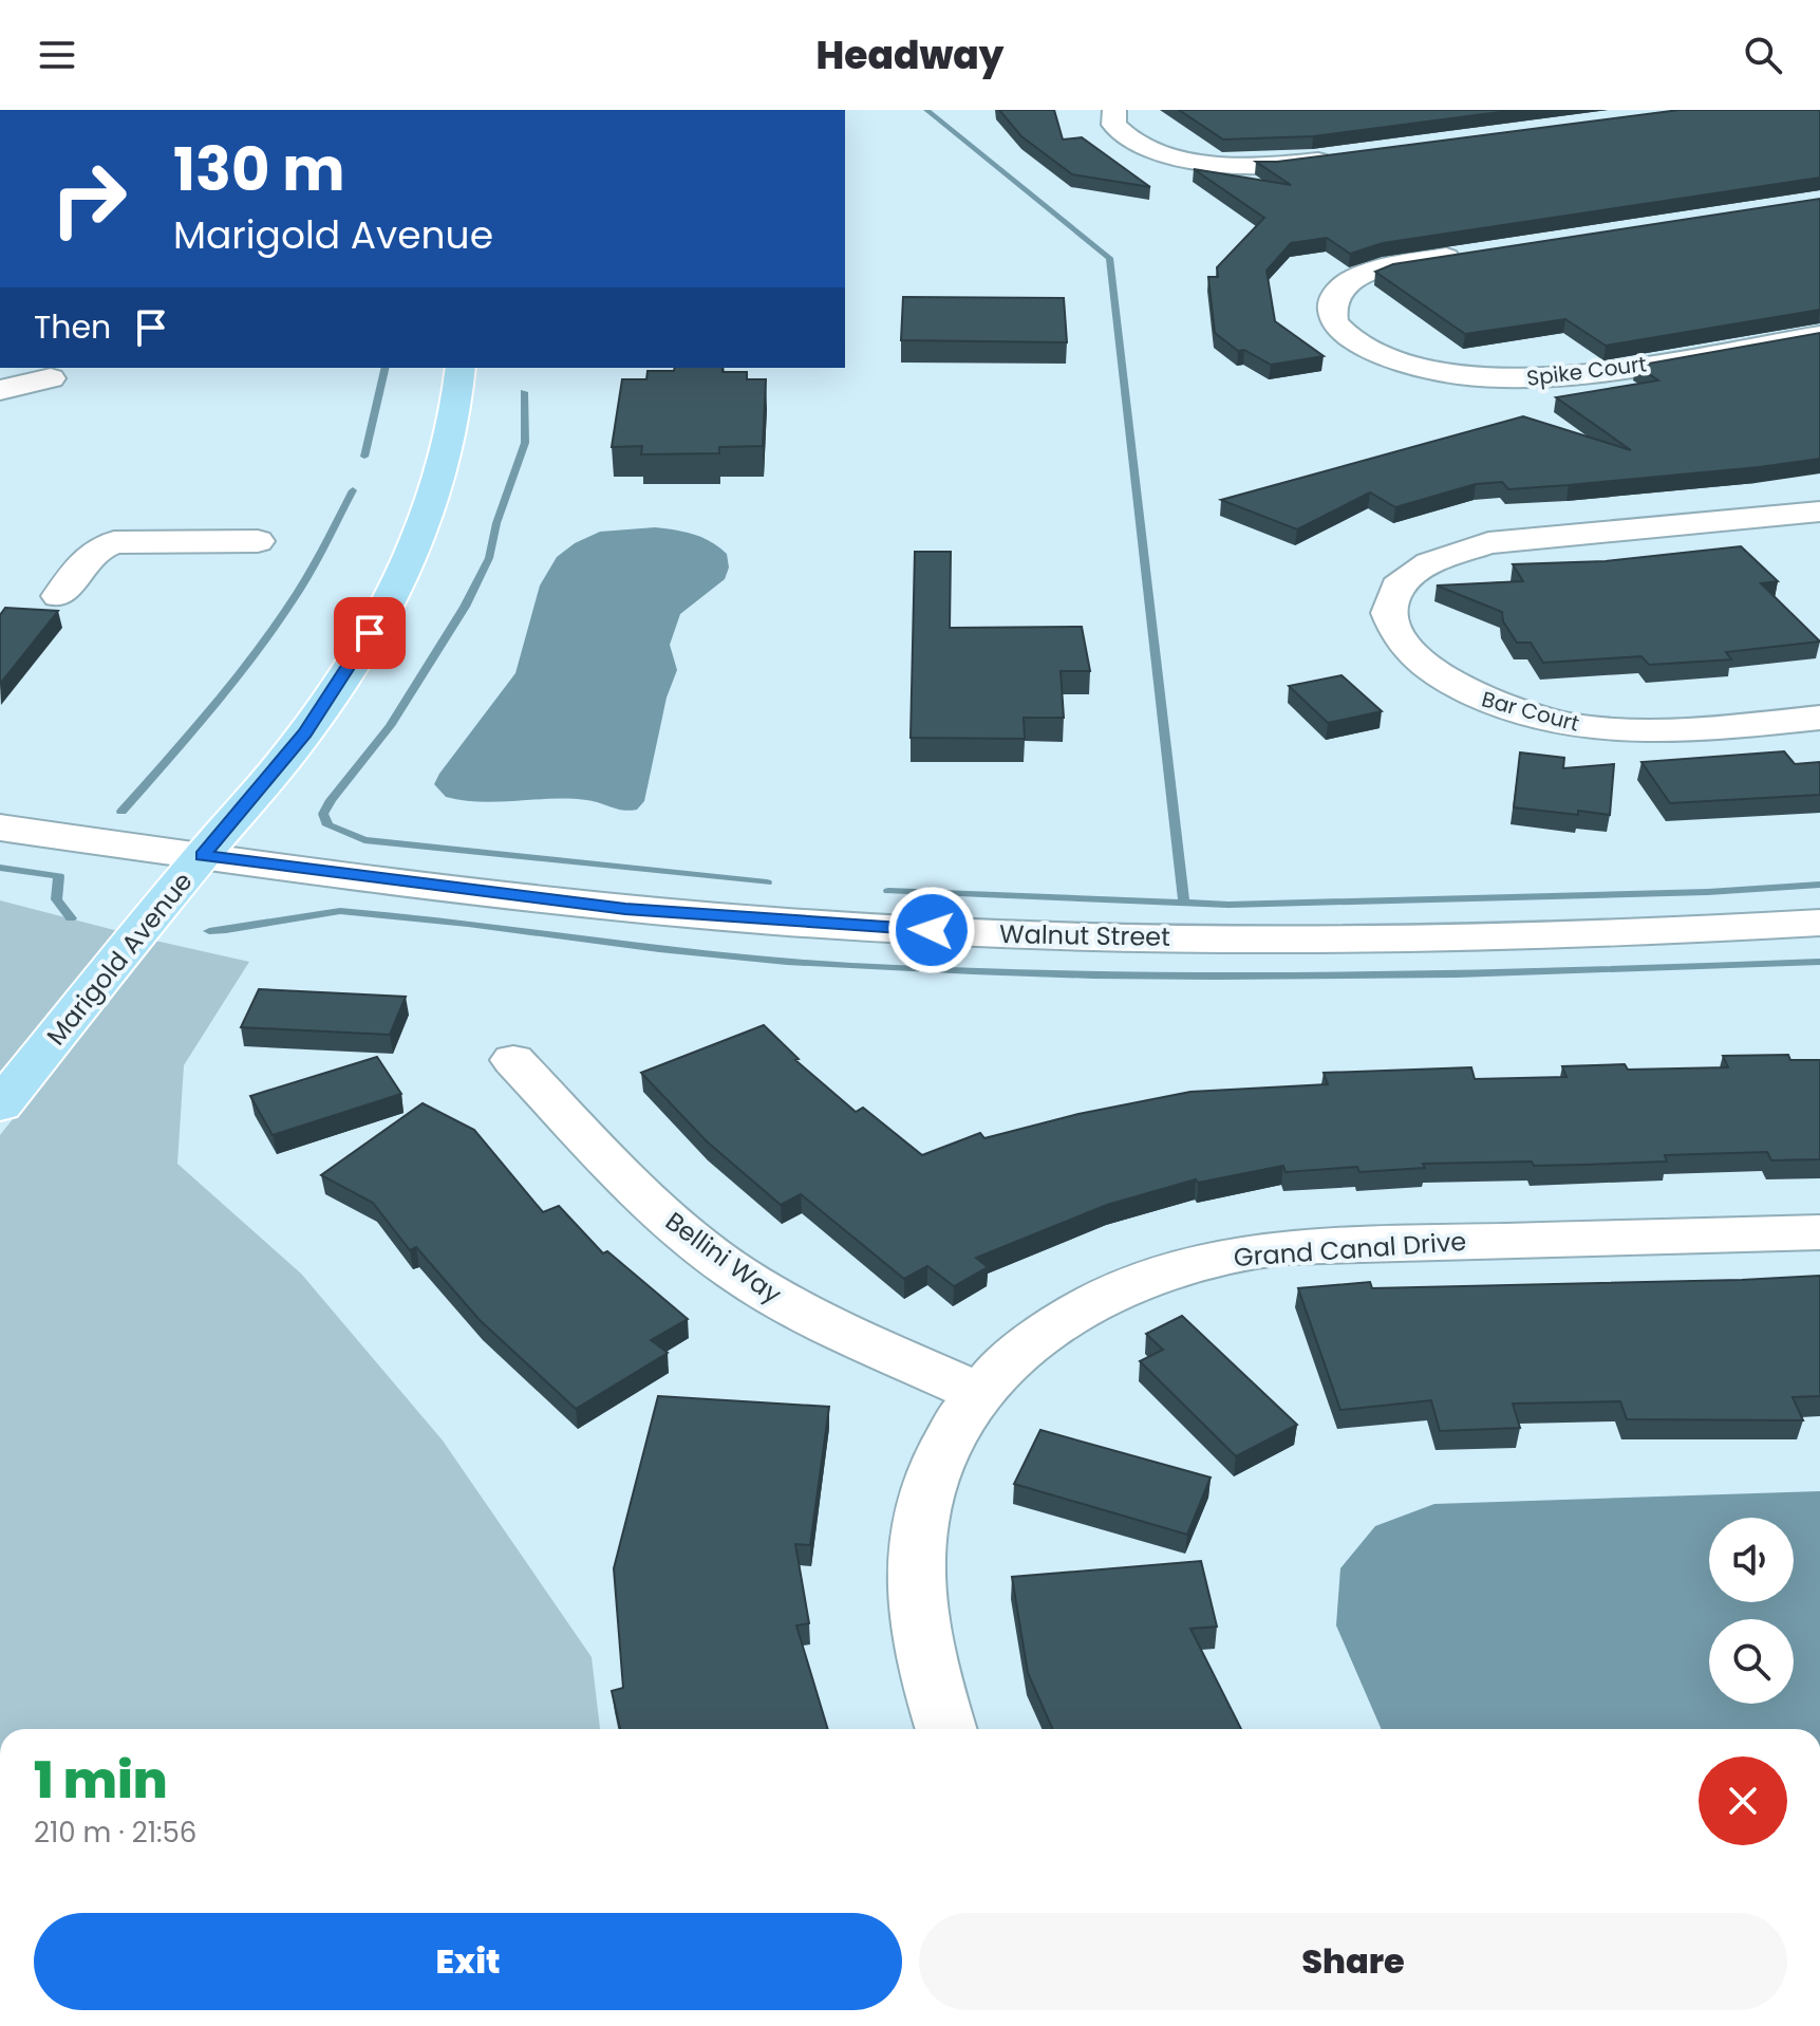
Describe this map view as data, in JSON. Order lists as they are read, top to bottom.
{
  "streets": {
    "main road": ["Marigold Avenue"],
    "street": [
      "Spike Court",
      "Bar Court",
      "Walnut Street",
      "Grand Canal Drive",
      "Bellini Way"
    ]
  },
  "crossings": [
    ["Walnut Street", "Marigold Avenue"],
    ["Grand Canal Drive", "Bellini Way"]
  ],
  "page": {
    "header": "Headway",
    "turn": ["130 m", "Marigold Avenue"],
    "then": "Then",
    "heading": ["1 min", "210 m · 21:56"],
    "buttons": ["Exit", "Share"]
  }
}
